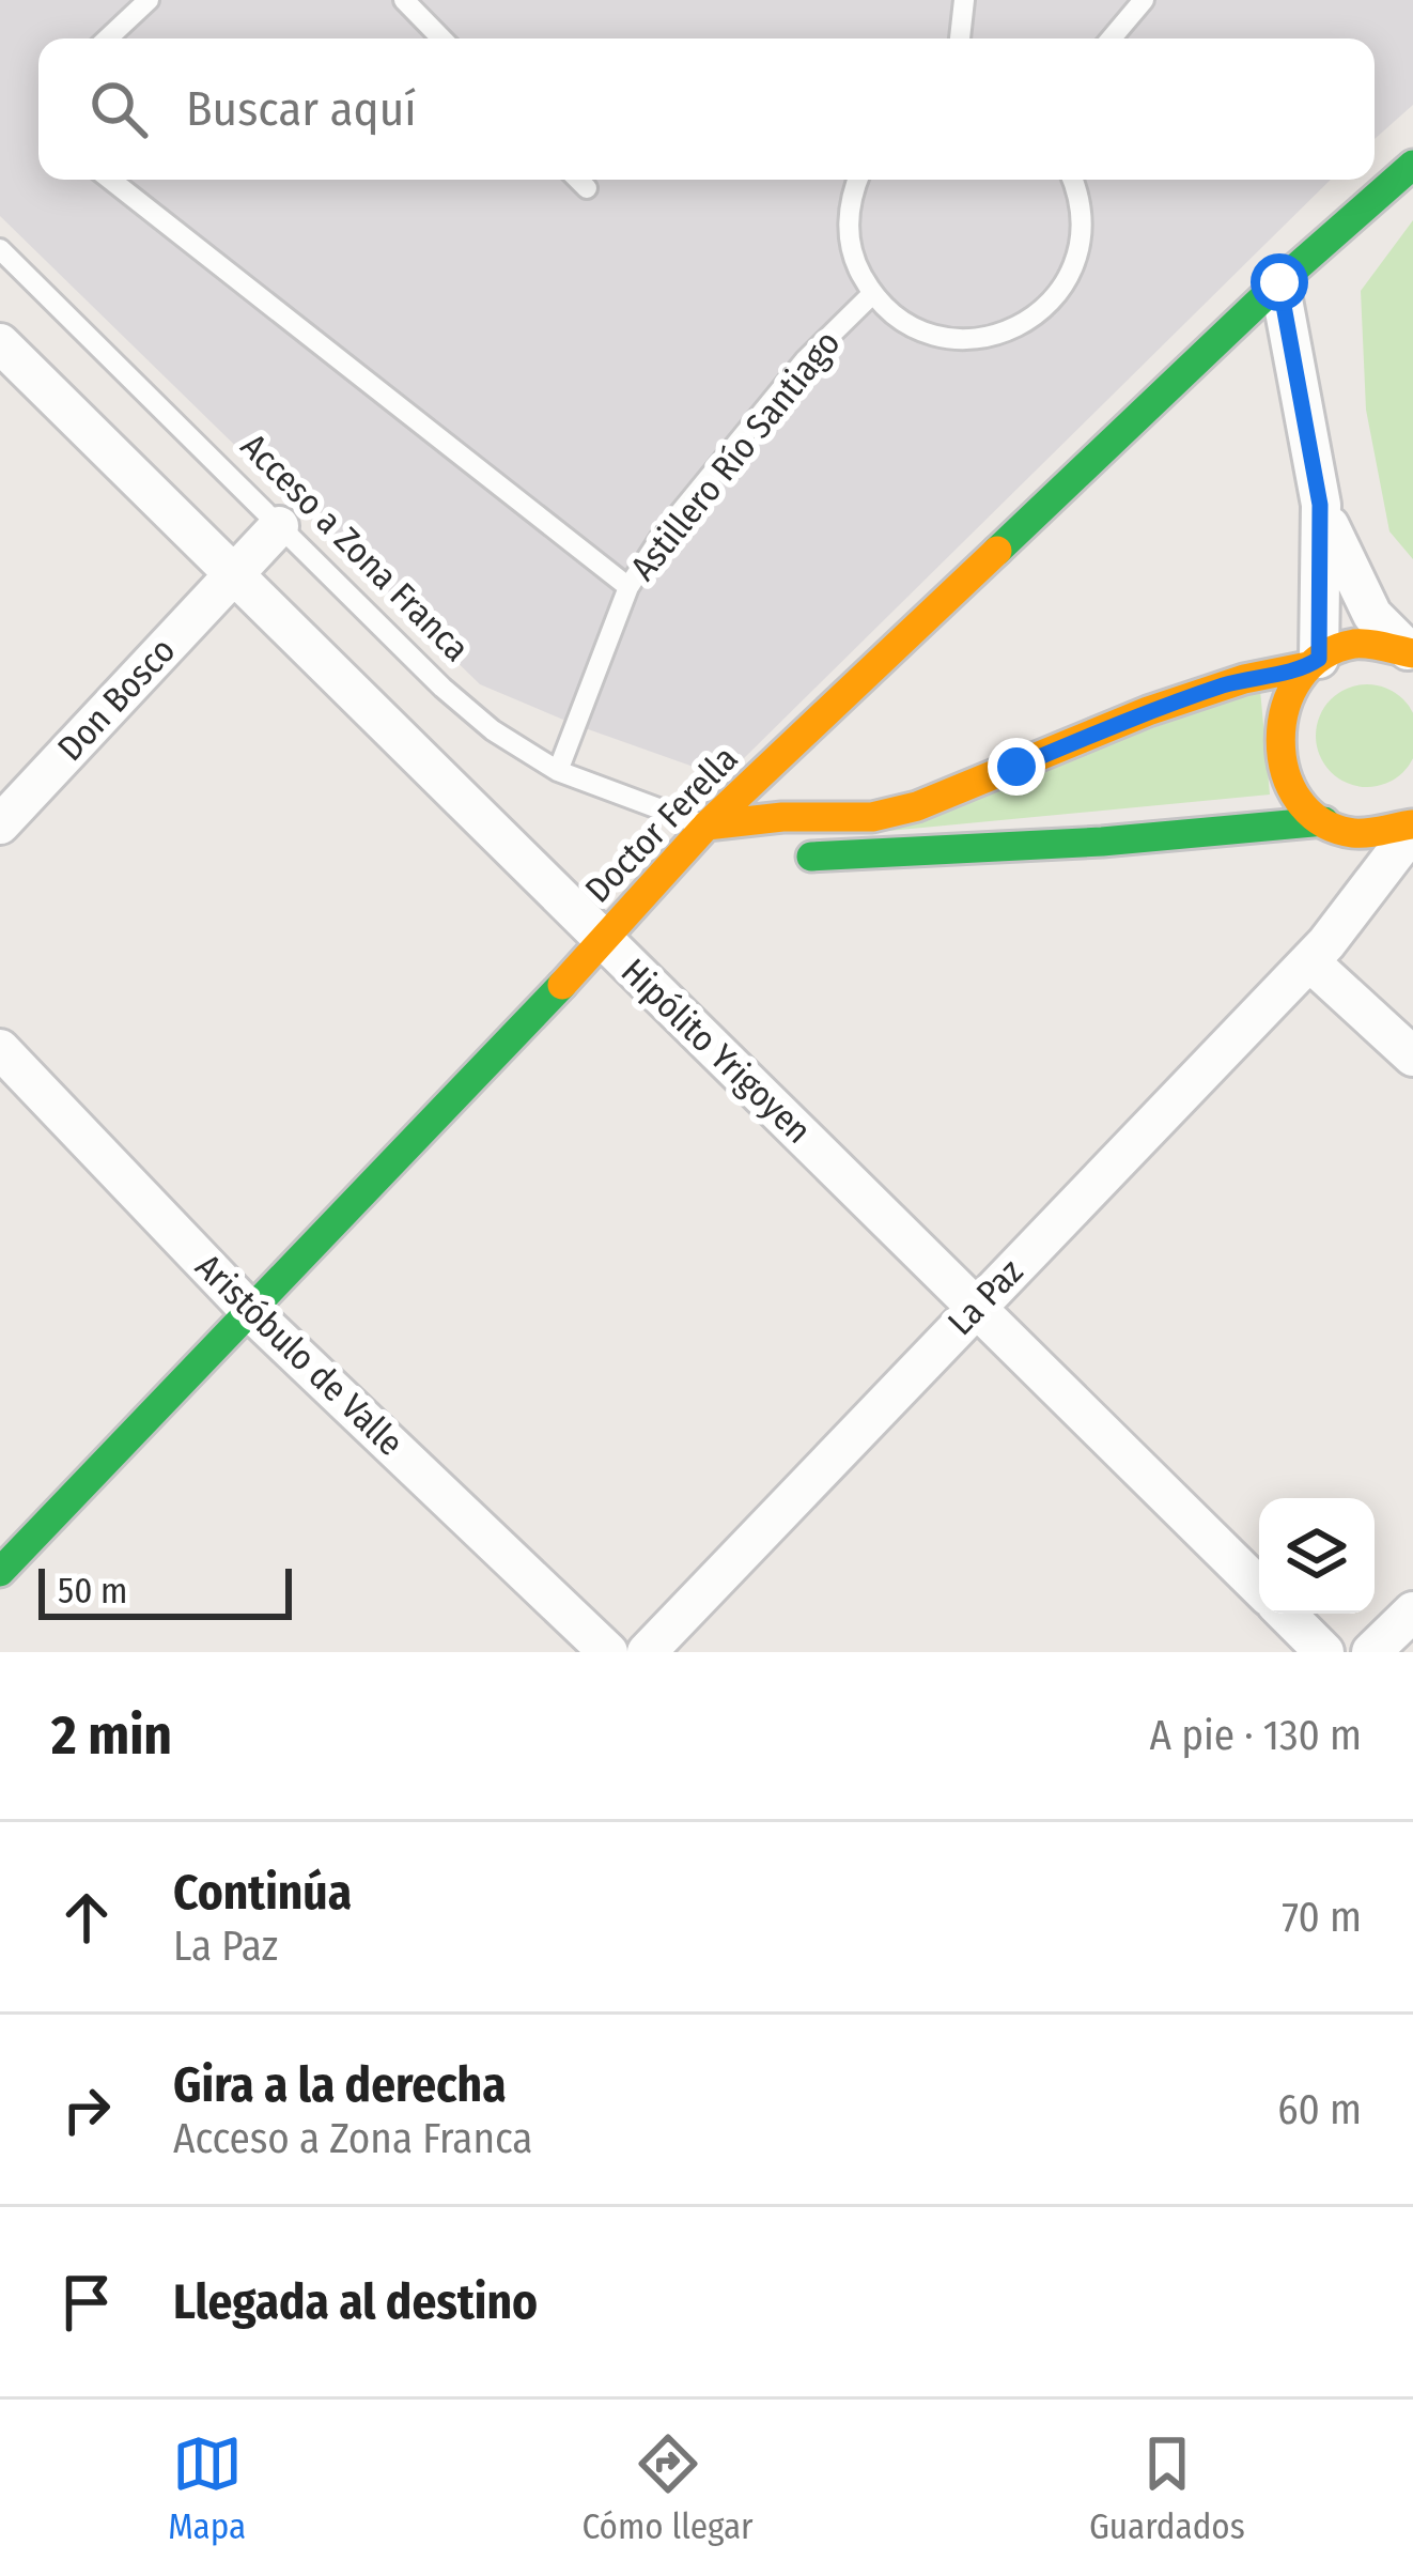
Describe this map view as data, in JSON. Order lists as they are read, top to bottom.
{
  "streets": {
    "street": [
      "Acceso a Zona Franca",
      "Don Bosco",
      "Doctor Ferella",
      "Hipólito Yrigoyen",
      "La Paz",
      "Aristóbulo de Valle"
    ],
    "lane": ["Astillero Río Santiago"]
  },
  "crossings": [
    ["Astillero Río Santiago", "Acceso a Zona Franca"],
    ["Acceso a Zona Franca", "Don Bosco"],
    ["Acceso a Zona Franca", "Doctor Ferella"],
    ["Acceso a Zona Franca", "La Paz"],
    ["Don Bosco", "Hipólito Yrigoyen"],
    ["Doctor Ferella", "Hipólito Yrigoyen"],
    ["Doctor Ferella", "Aristóbulo de Valle"],
    ["Hipólito Yrigoyen", "La Paz"]
  ],
  "scale_bar": "50 m",
  "page": {
    "search": "Buscar aquí",
    "scale": "50 m",
    "heading": ["2 min", "A pie · 130 m"],
    "list": [
      ["Continúa", "La Paz", "70 m"],
      ["Gira a la derecha", "Acceso a Zona Franca", "60 m"],
      "Llegada al destino"
    ],
    "nav": ["Mapa", "Cómo llegar", "Guardados"]
  }
}
